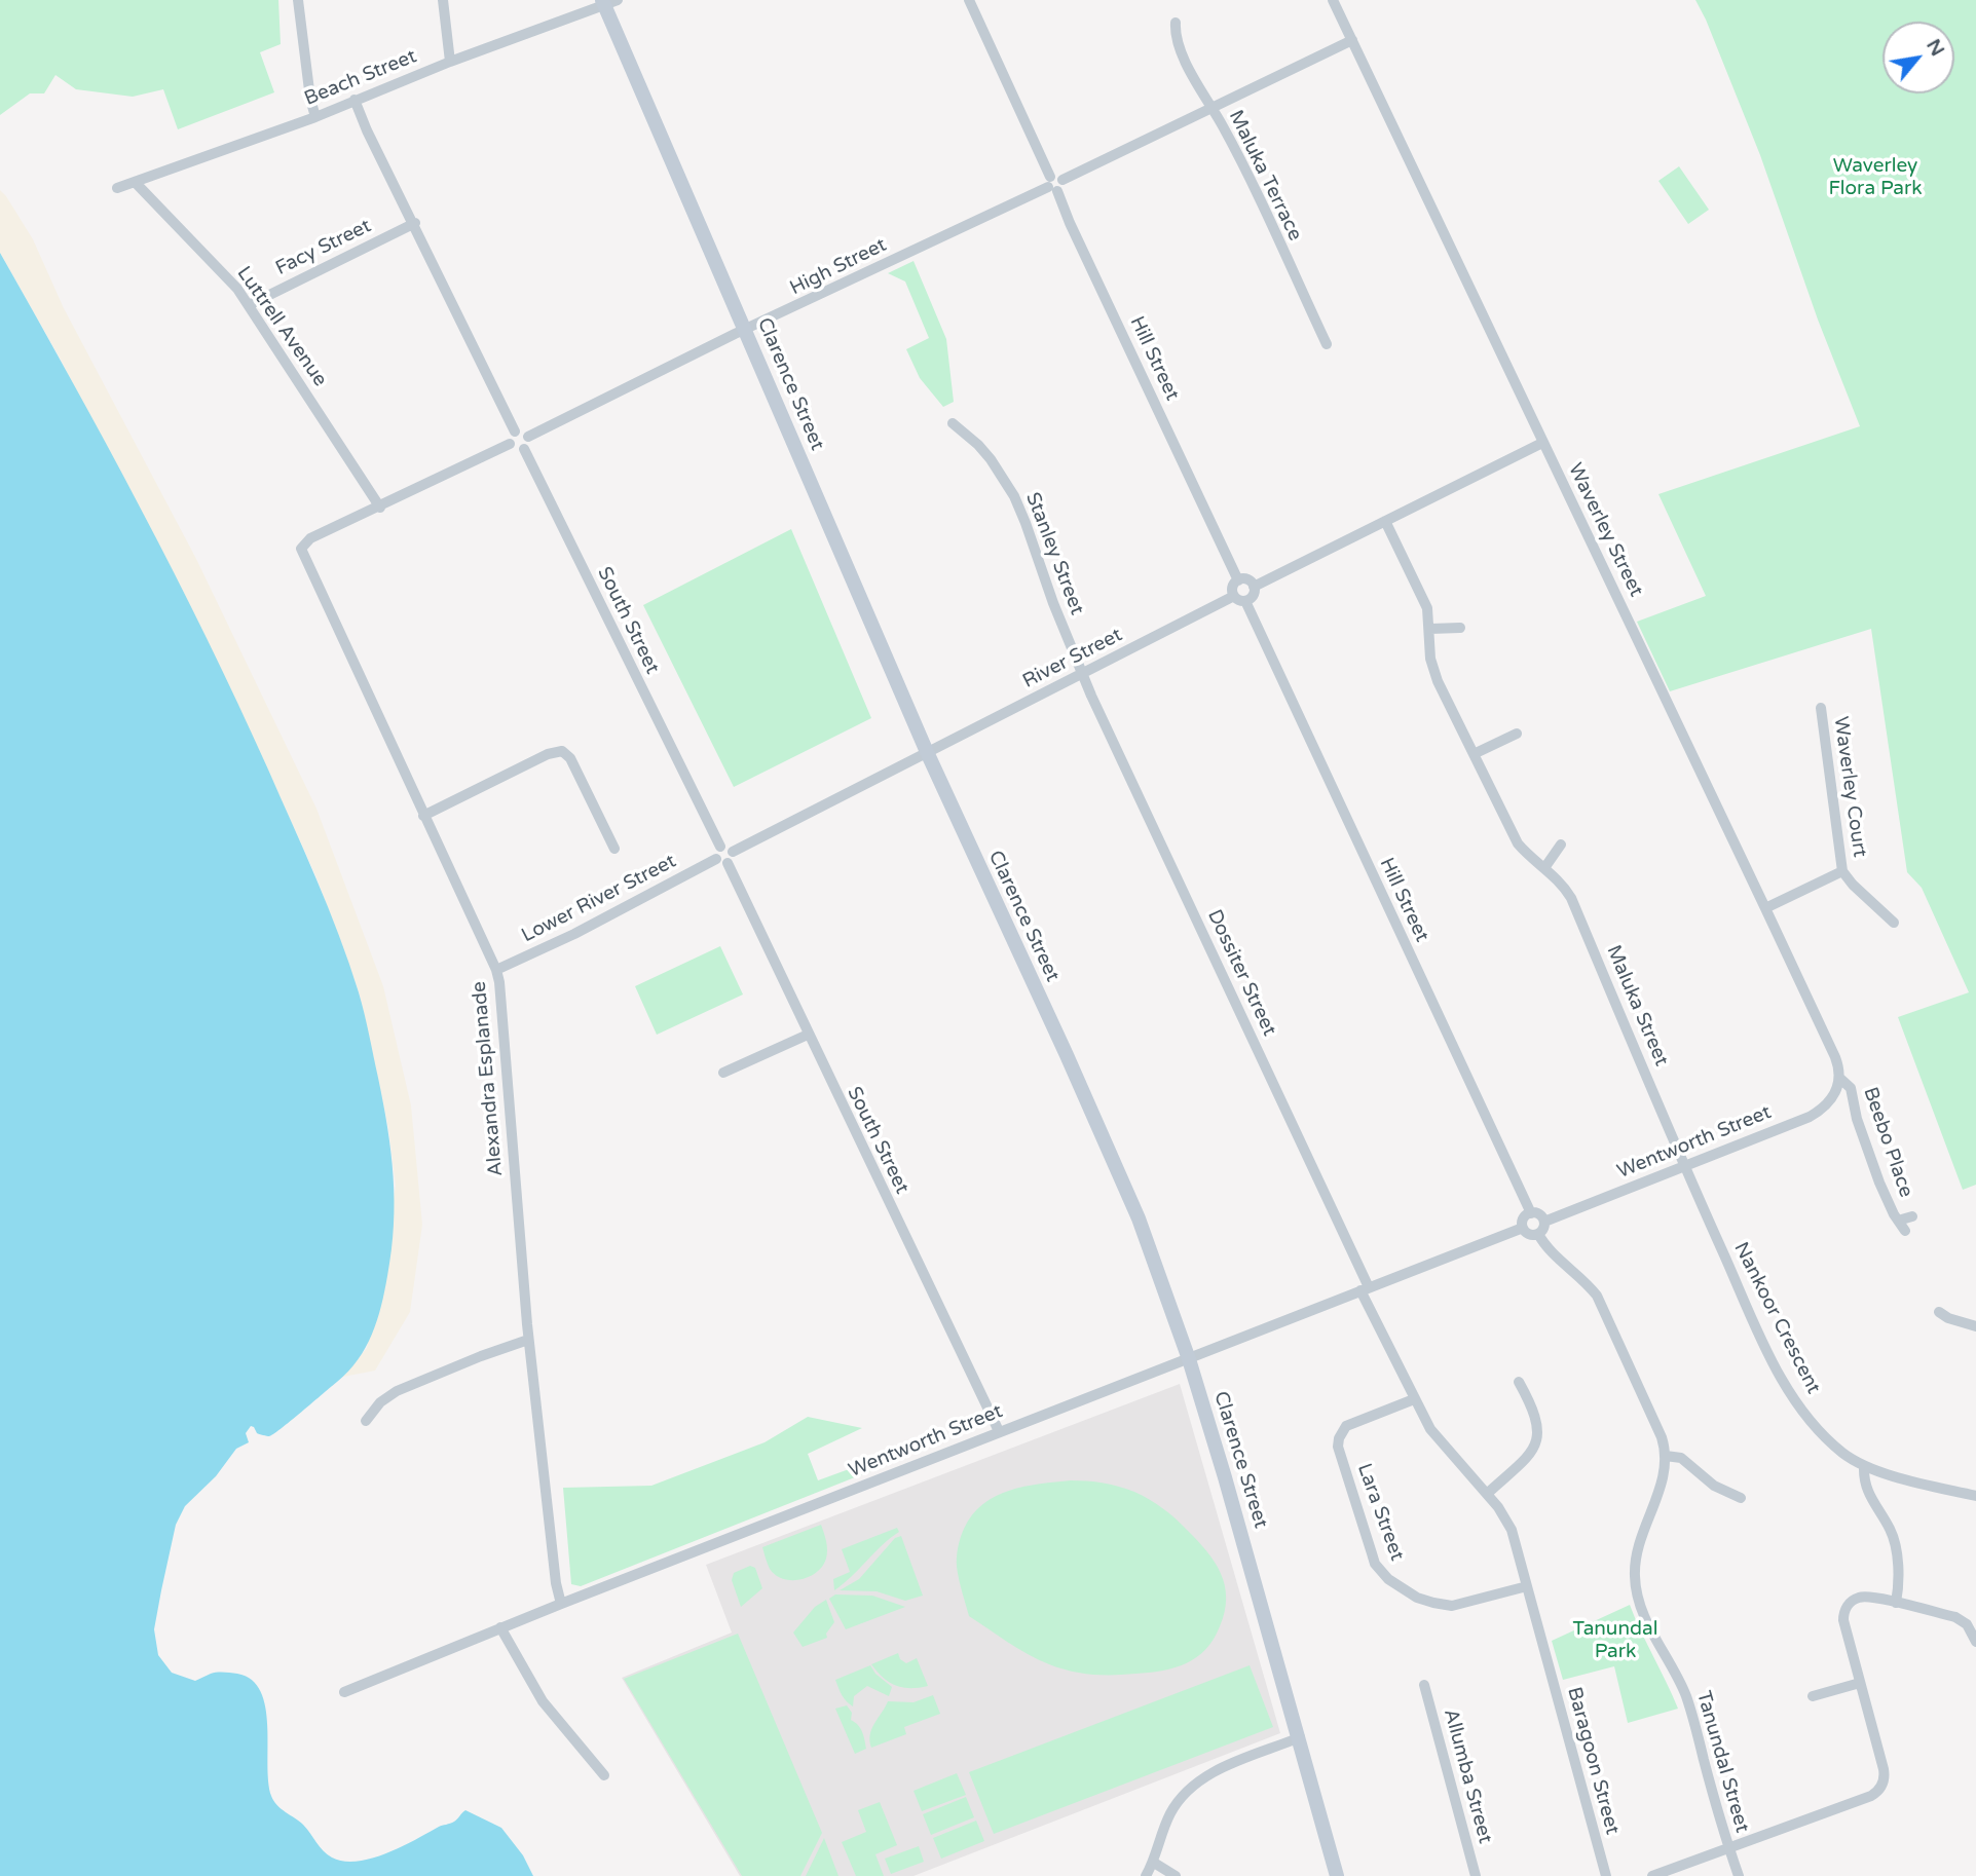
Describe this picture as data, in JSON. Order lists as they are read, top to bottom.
{
  "streets": {
    "main road": ["Clarence Street"],
    "street": [
      "Beach Street",
      "Maluka Terrace",
      "Facy Street",
      "High Street",
      "Luttrell Avenue",
      "Hill Street",
      "Waverley Street",
      "Stanley Street",
      "South Street",
      "River Street",
      "Waverley Court",
      "Lower River Street",
      "Dossiter Street",
      "Maluka Street",
      "Alexandra Esplanade",
      "Wentworth Street",
      "Beebo Place",
      "Nankoor Crescent",
      "Lara Street",
      "Baragoon Street",
      "Tanundal Street",
      "Allumba Street"
    ]
  },
  "crossings": [
    ["Beach Street", "Luttrell Avenue"],
    ["Beach Street", "Clarence Street"],
    ["Facy Street", "Luttrell Avenue"],
    ["High Street", "Hill Street"],
    ["High Street", "Clarence Street"],
    ["High Street", "South Street"],
    ["Luttrell Avenue", "Alexandra Esplanade"],
    ["Hill Street", "River Street"],
    ["Hill Street", "Wentworth Street"],
    ["Hill Street", "Tanundal Street"],
    ["Clarence Street", "River Street"],
    ["Clarence Street", "Wentworth Street"],
    ["Waverley Street", "Waverley Court"],
    ["Waverley Street", "Wentworth Street"],
    ["Waverley Street", "Beebo Place"],
    ["Stanley Street", "River Street"],
    ["Stanley Street", "Dossiter Street"],
    ["South Street", "Lower River Street"],
    ["South Street", "Wentworth Street"],
    ["River Street", "Dossiter Street"],
    ["Lower River Street", "Alexandra Esplanade"],
    ["Dossiter Street", "Wentworth Street"],
    ["Dossiter Street", "Baragoon Street"],
    ["Maluka Street", "Wentworth Street"],
    ["Maluka Street", "Nankoor Crescent"],
    ["Alexandra Esplanade", "Wentworth Street"],
    ["Wentworth Street", "Beebo Place"],
    ["Wentworth Street", "Nankoor Crescent"],
    ["Wentworth Street", "Baragoon Street"],
    ["Wentworth Street", "Tanundal Street"],
    ["Lara Street", "Baragoon Street"]
  ],
  "parks": ["Waverley Flora Park", "Tanundal Park"],
  "north": "top right"
}
